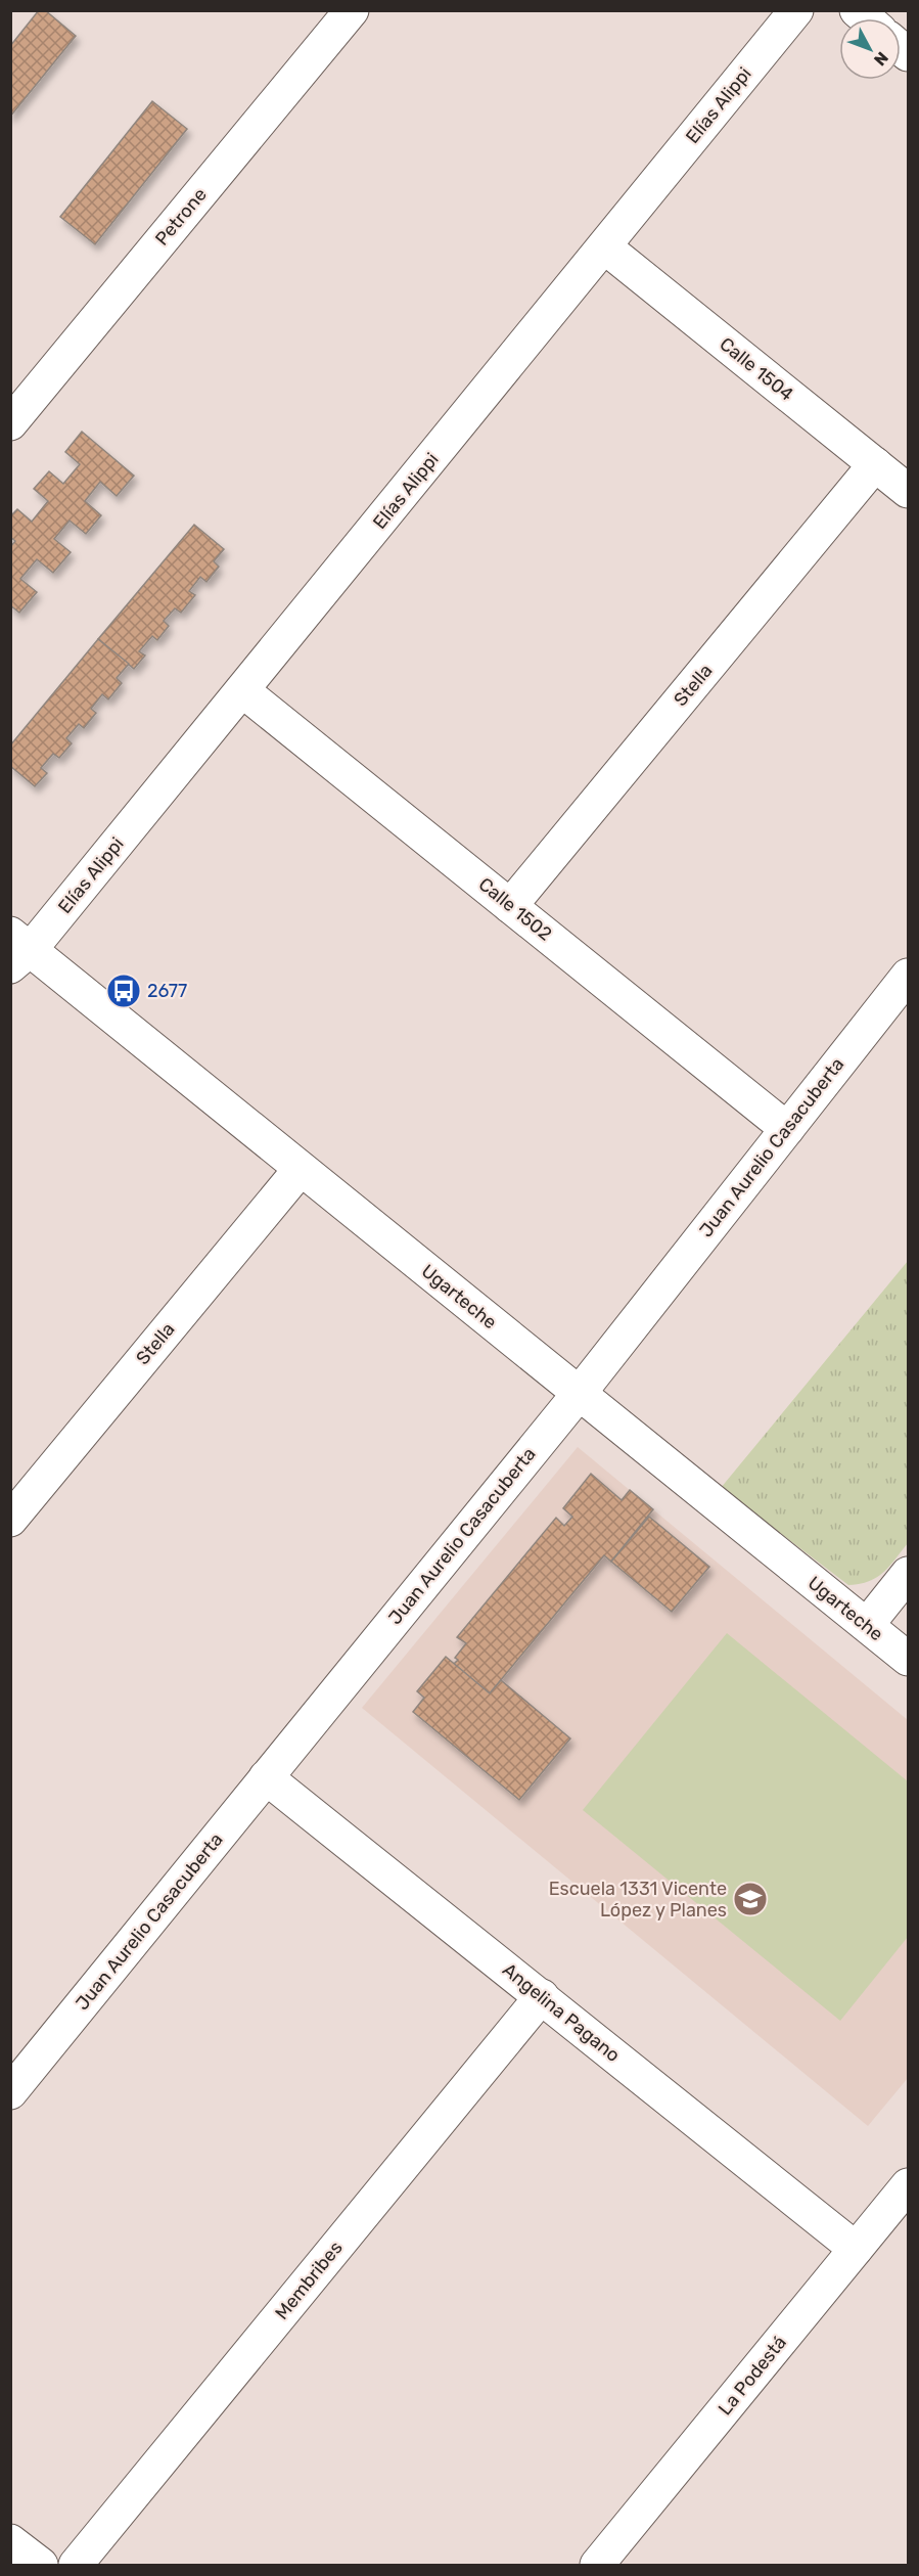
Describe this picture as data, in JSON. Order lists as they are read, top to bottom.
{
  "streets": {
    "street": [
      "Elías Alippi",
      "Petrone",
      "Calle 1504",
      "Stella",
      "Calle 1502",
      "Juan Aurelio Casacuberta",
      "Ugarteche",
      "Angelina Pagano",
      "Membribes",
      "La Podestá"
    ]
  },
  "crossings": [
    ["Elías Alippi", "Calle 1504"],
    ["Elías Alippi", "Calle 1502"],
    ["Elías Alippi", "Ugarteche"],
    ["Calle 1504", "Stella"],
    ["Stella", "Calle 1502"],
    ["Stella", "Ugarteche"],
    ["Calle 1502", "Juan Aurelio Casacuberta"],
    ["Juan Aurelio Casacuberta", "Ugarteche"],
    ["Juan Aurelio Casacuberta", "Angelina Pagano"],
    ["Angelina Pagano", "Membribes"],
    ["Angelina Pagano", "La Podestá"]
  ],
  "places": {
    "bus stop": ["2677"],
    "school or university": ["Escuela 1331 Vicente López y Planes"]
  },
  "north": "bottom right"
}
